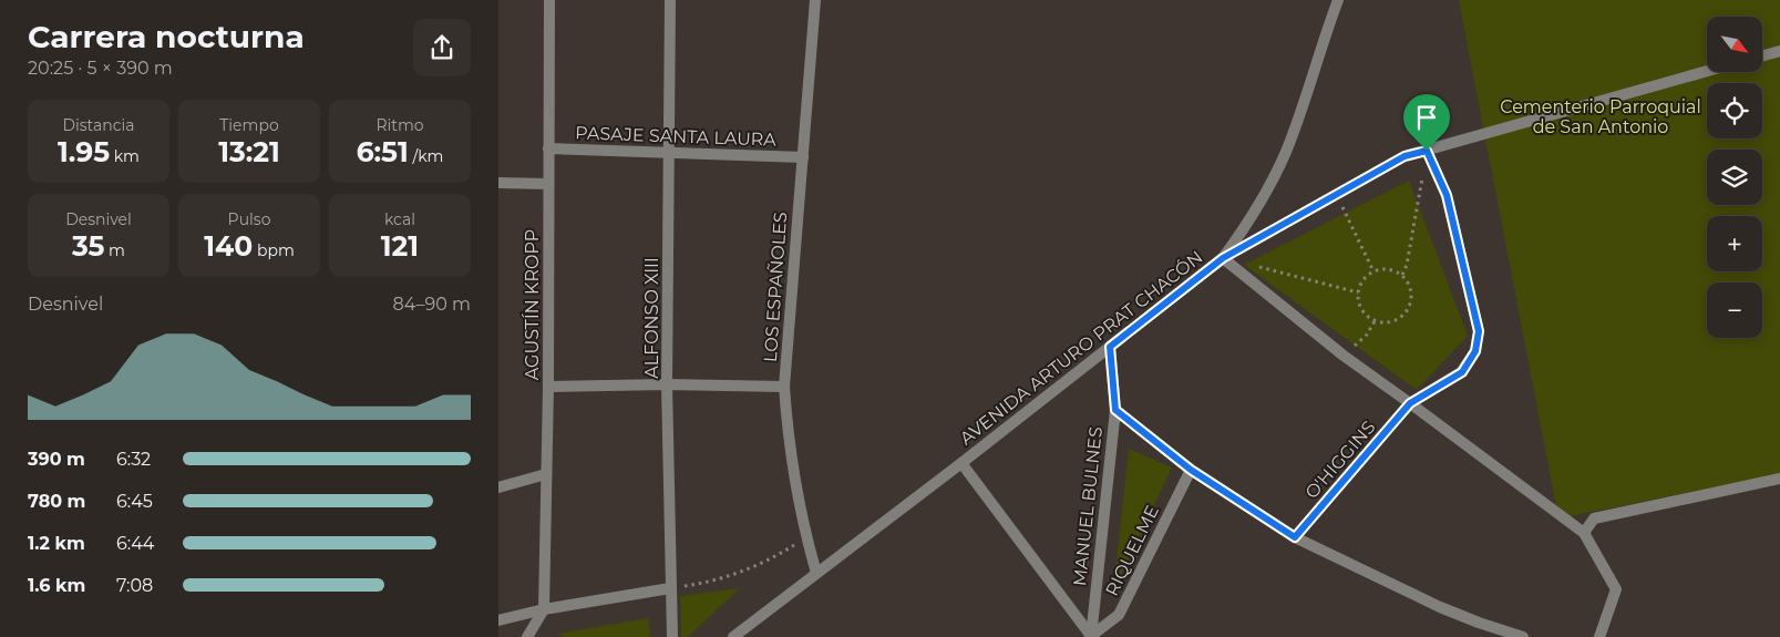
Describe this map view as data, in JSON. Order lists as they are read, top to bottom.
{
  "streets": {
    "street": [
      "PASAJE SANTA LAURA",
      "LOS ESPAÑOLES",
      "AGUSTÍN KROPP",
      "ALFONSO XIII",
      "AVENIDA ARTURO PRAT CHACÓN",
      "O'HIGGINS",
      "MANUEL BULNES",
      "RIQUELME"
    ]
  },
  "crossings": [
    ["PASAJE SANTA LAURA", "LOS ESPAÑOLES"],
    ["PASAJE SANTA LAURA", "AGUSTÍN KROPP"],
    ["PASAJE SANTA LAURA", "ALFONSO XIII"],
    ["LOS ESPAÑOLES", "AVENIDA ARTURO PRAT CHACÓN"],
    ["AVENIDA ARTURO PRAT CHACÓN", "MANUEL BULNES"],
    ["MANUEL BULNES", "RIQUELME"]
  ],
  "parks": ["Cementerio Parroquial de San Antonio"],
  "north": "bottom right",
  "page": {
    "heading": ["Carrera nocturna", "20:25 · 5 × 390 m"],
    "map_buttons": ["+", "−"],
    "stats": [
      ["Distancia", "1.95 km"],
      ["Tiempo", "13:21"],
      ["Ritmo", "6:51 /km"],
      ["Desnivel", "35 m"],
      ["Pulso", "140 bpm"],
      ["kcal", "121"]
    ],
    "chart": ["Desnivel", "84–90 m"],
    "list": [
      {
        "name": "390 m",
        "note": "6:32"
      },
      {
        "name": "780 m",
        "note": "6:45"
      },
      {
        "name": "1.2 km",
        "note": "6:44"
      },
      {
        "name": "1.6 km",
        "note": "7:08"
      }
    ]
  }
}
